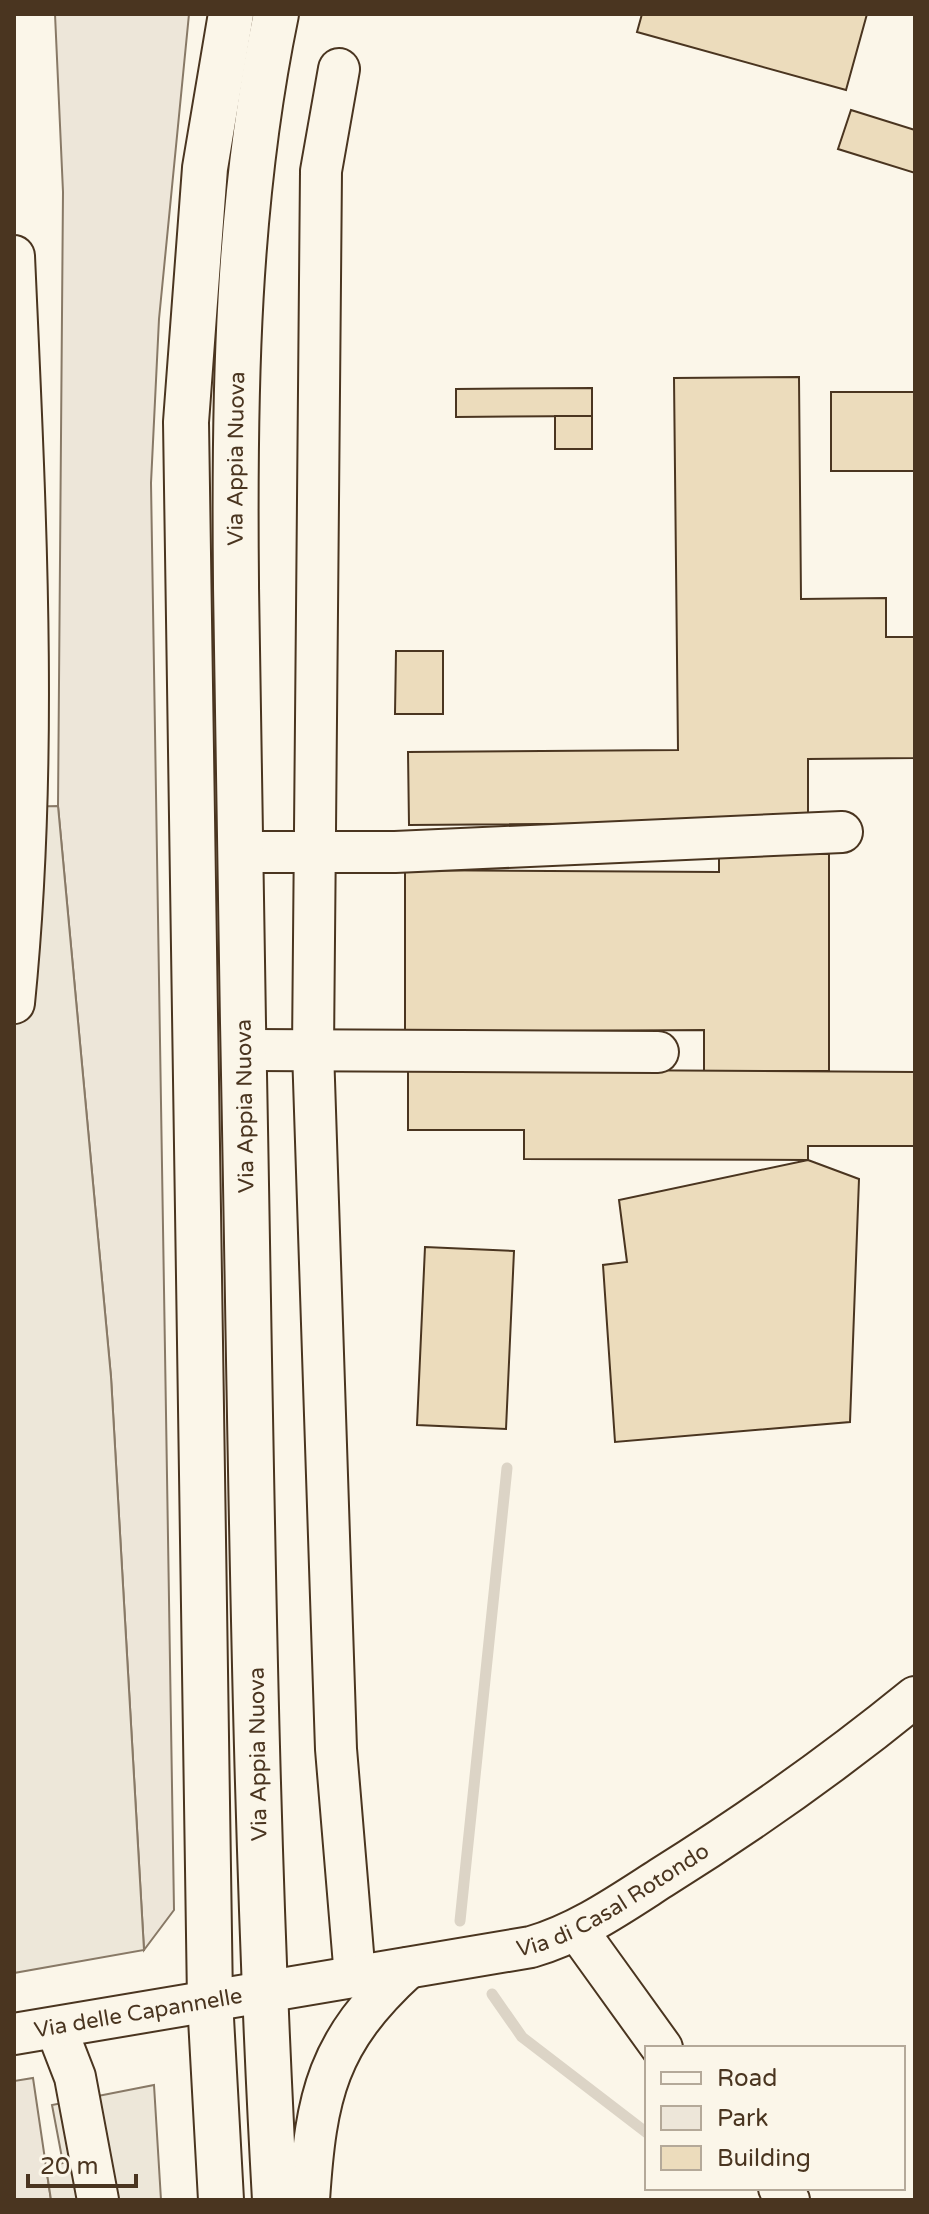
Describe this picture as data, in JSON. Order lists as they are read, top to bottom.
{
  "streets": {
    "main road": ["Via Appia Nuova"],
    "street": ["Via di Casal Rotondo", "Via delle Capannelle"]
  },
  "crossings": [
    ["Via Appia Nuova", "Via di Casal Rotondo"],
    ["Via Appia Nuova", "Via delle Capannelle"],
    ["Via di Casal Rotondo", "Via delle Capannelle"]
  ],
  "legend": ["Road", "Park", "Building"],
  "scale_bar": "20 m"
}
